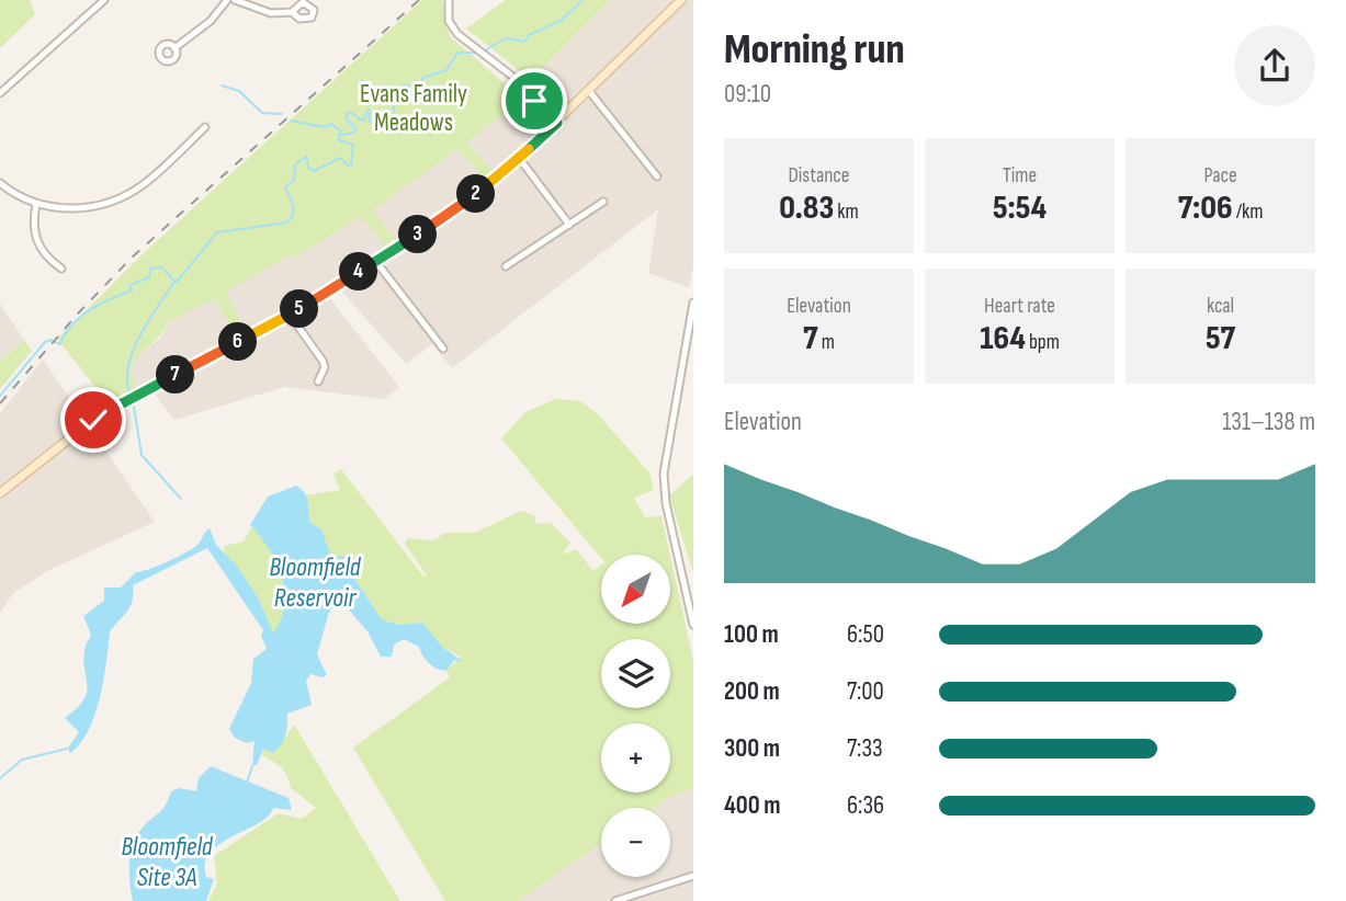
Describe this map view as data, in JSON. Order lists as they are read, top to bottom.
{
  "water": ["Bloomfield Reservoir", "Bloomfield Site 3A"],
  "parks": ["Evans Family Meadows"],
  "north": "bottom left",
  "page": {
    "heading": ["Morning run", "09:10"],
    "stats": [
      ["Distance", "0.83 km"],
      ["Time", "5:54"],
      ["Pace", "7:06 /km"],
      ["Elevation", "7 m"],
      ["Heart rate", "164 bpm"],
      ["kcal", "57"]
    ],
    "pins": [
      "2",
      "3",
      "4",
      "5",
      "6",
      "7"
    ],
    "chart": ["Elevation", "131–138 m"],
    "map_buttons": ["+", "−"],
    "list": [
      {
        "name": "100 m",
        "note": "6:50"
      },
      {
        "name": "200 m",
        "note": "7:00"
      },
      {
        "name": "300 m",
        "note": "7:33"
      },
      {
        "name": "400 m",
        "note": "6:36"
      }
    ]
  }
}
